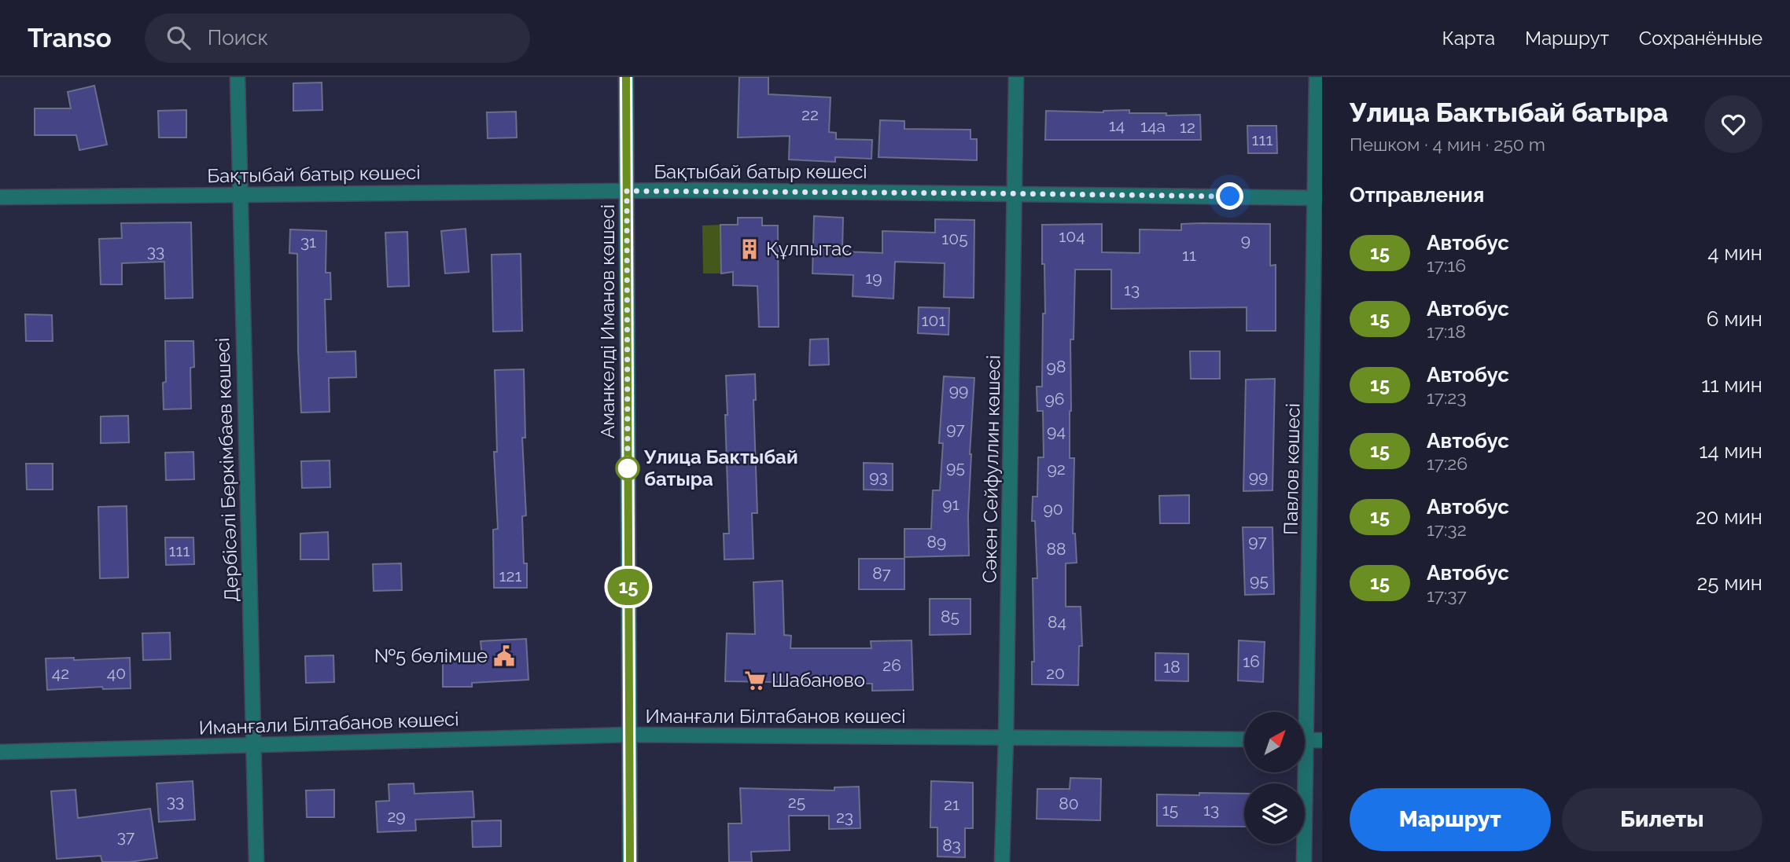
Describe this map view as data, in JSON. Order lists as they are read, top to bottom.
{
  "streets": {
    "main road": ["Аманкелді Иманов көшесі"],
    "street": [
      "Бақтыбай батыр көшесі",
      "Сәкен Сейфуллин көшесі",
      "Павлов көшесі",
      "Дербісәлі Беркімбаев көшесі",
      "Иманғали Білтабанов көшесі"
    ]
  },
  "crossings": [
    ["Бақтыбай батыр көшесі", "Аманкелді Иманов көшесі"],
    ["Бақтыбай батыр көшесі", "Сәкен Сейфуллин көшесі"],
    ["Бақтыбай батыр көшесі", "Павлов көшесі"],
    ["Бақтыбай батыр көшесі", "Дербісәлі Беркімбаев көшесі"],
    ["Аманкелді Иманов көшесі", "Иманғали Білтабанов көшесі"],
    ["Сәкен Сейфуллин көшесі", "Иманғали Білтабанов көшесі"],
    ["Дербісәлі Беркімбаев көшесі", "Иманғали Білтабанов көшесі"]
  ],
  "places": {
    "building": ["Құлпытас"],
    "other": ["Улица Бактыбай батыра"],
    "public building": ["№5 бөлімше"],
    "supermarket": ["Шабаново"]
  },
  "lines": ["bus line 15"],
  "house_numbers": [
    "22",
    "14",
    "14а",
    "12",
    "111",
    "104",
    "105",
    "9",
    "31",
    "33",
    "11",
    "19",
    "13",
    "101",
    "98",
    "99",
    "96",
    "97",
    "94",
    "95",
    "92",
    "93",
    "99",
    "91",
    "90",
    "97",
    "89",
    "88",
    "111",
    "87",
    "121",
    "95",
    "85",
    "84",
    "16",
    "26",
    "18",
    "42",
    "40",
    "20",
    "33",
    "25",
    "80",
    "21",
    "15",
    "13",
    "29",
    "23",
    "37",
    "83"
  ],
  "north": "top right",
  "page": {
    "header": "Transo",
    "search": "Поиск",
    "nav": ["Карта", "Маршрут", "Сохранённые"],
    "on_map": "15",
    "heading": [
      ["Улица Бактыбай батыра", "Пешком · 4 мин · 250 m"],
      "Отправления"
    ],
    "list": [
      {
        "mark": "15",
        "name": "Автобус",
        "note": "17:16",
        "value": "4 мин"
      },
      {
        "mark": "15",
        "name": "Автобус",
        "note": "17:18",
        "value": "6 мин"
      },
      {
        "mark": "15",
        "name": "Автобус",
        "note": "17:23",
        "value": "11 мин"
      },
      {
        "mark": "15",
        "name": "Автобус",
        "note": "17:26",
        "value": "14 мин"
      },
      {
        "mark": "15",
        "name": "Автобус",
        "note": "17:32",
        "value": "20 мин"
      },
      {
        "mark": "15",
        "name": "Автобус",
        "note": "17:37",
        "value": "25 мин"
      }
    ],
    "buttons": ["Маршрут", "Билеты"]
  }
}
